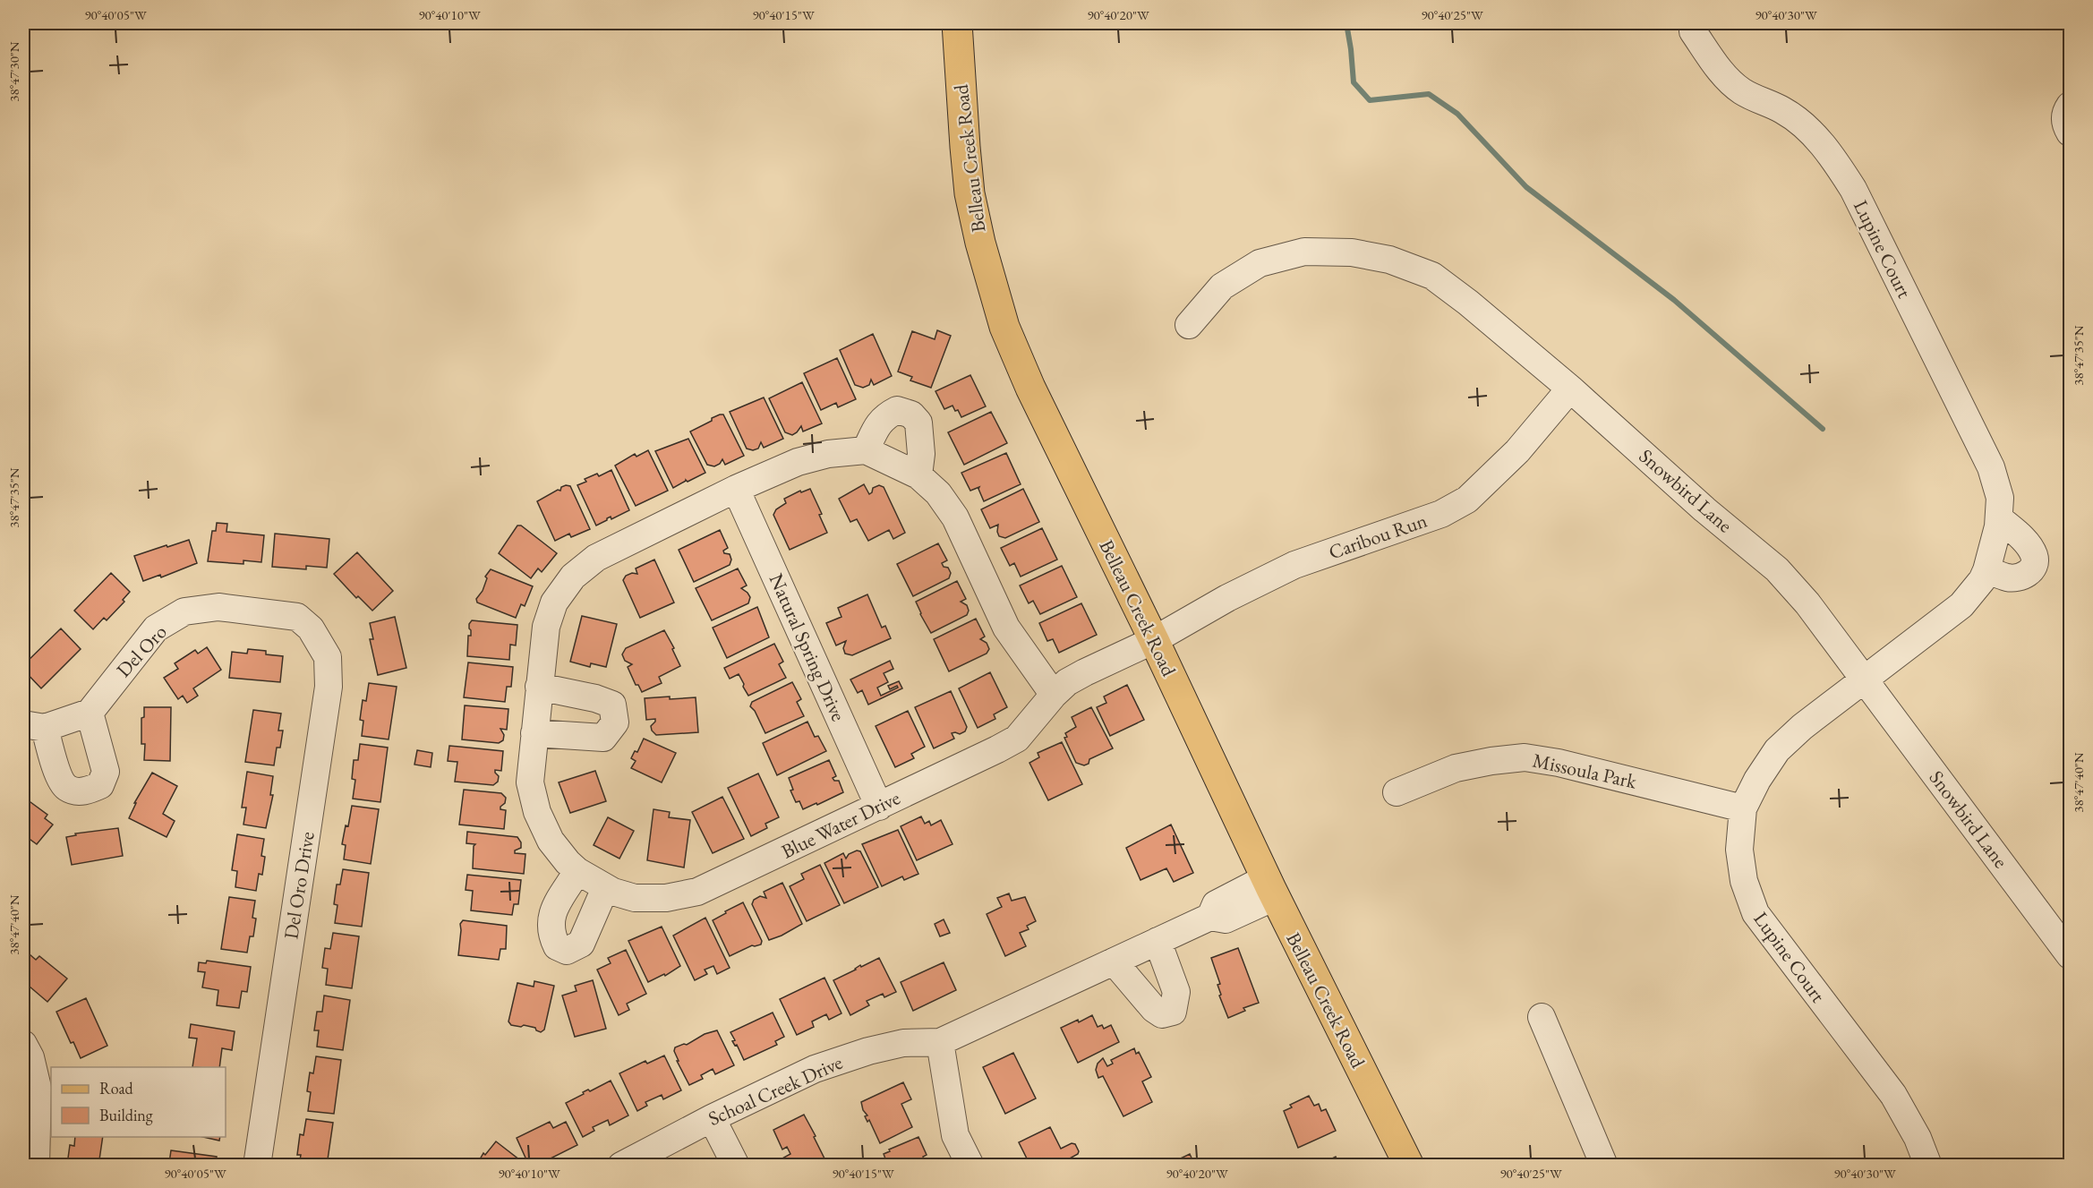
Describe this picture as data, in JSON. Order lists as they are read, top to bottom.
{
  "streets": {
    "main road": ["Belleau Creek Road"],
    "street": [
      "Lupine Court",
      "Snowbird Lane",
      "Caribou Run",
      "Natural Spring Drive",
      "Del Oro",
      "Missoula Park",
      "Blue Water Drive",
      "Del Oro Drive",
      "Schoal Creek Drive"
    ]
  },
  "crossings": [
    ["Belleau Creek Road", "Caribou Run"],
    ["Belleau Creek Road", "Blue Water Drive"],
    ["Belleau Creek Road", "Schoal Creek Drive"],
    ["Lupine Court", "Snowbird Lane"],
    ["Lupine Court", "Missoula Park"],
    ["Snowbird Lane", "Caribou Run"],
    ["Caribou Run", "Blue Water Drive"],
    ["Natural Spring Drive", "Blue Water Drive"],
    ["Del Oro", "Del Oro Drive"]
  ],
  "legend": ["Road", "Building"],
  "coordinates": [
    "90°40'05\"W",
    "90°40'10\"W",
    "90°40'15\"W",
    "90°40'20\"W",
    "90°40'25\"W",
    "90°40'30\"W",
    "38°47'30\"N",
    "38°47'35\"N",
    "38°47'40\"N"
  ]
}
